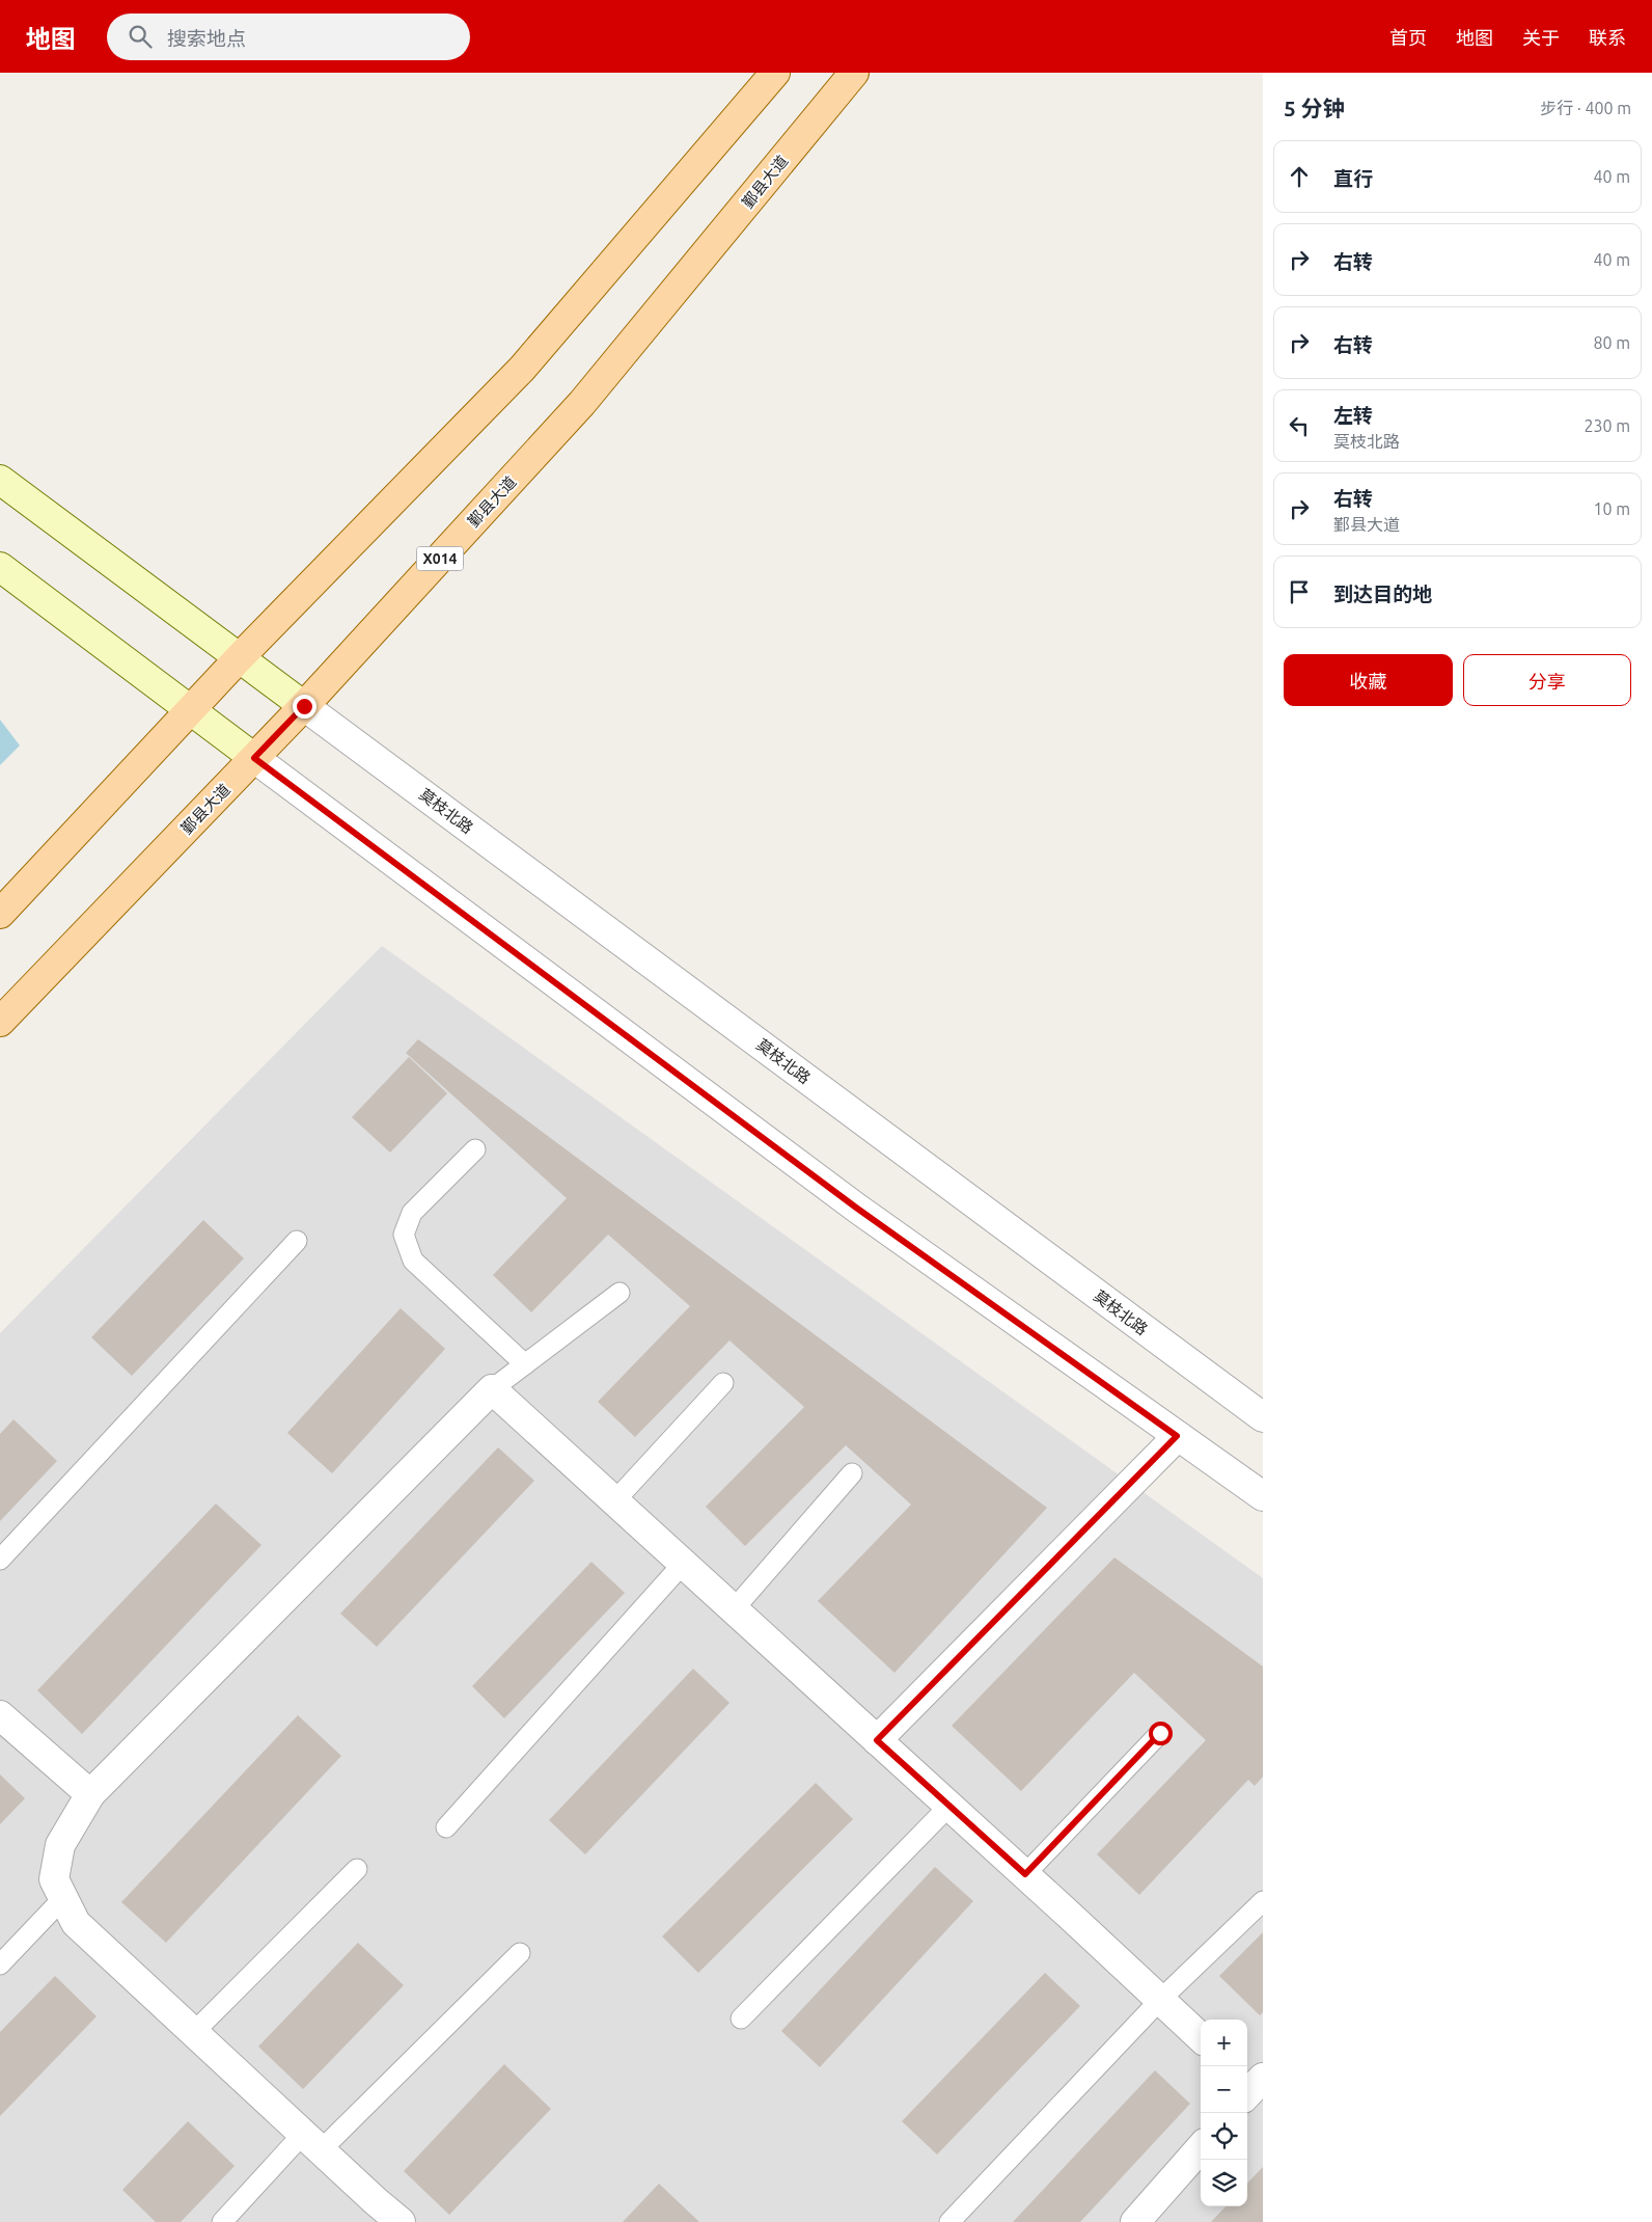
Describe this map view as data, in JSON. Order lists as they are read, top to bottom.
{
  "streets": {
    "main road": ["鄞县大道", "X014"],
    "street": ["莫枝北路"]
  },
  "crossings": [
    ["鄞县大道", "莫枝北路"]
  ],
  "page": {
    "header": "地图",
    "search": "搜索地点",
    "nav": [
      "首页",
      "地图",
      "关于",
      "联系"
    ],
    "heading": ["5 分钟", "步行 · 400 m"],
    "list": [
      ["直行", "40 m"],
      ["右转", "40 m"],
      ["右转", "80 m"],
      ["左转", "莫枝北路", "230 m"],
      ["右转", "鄞县大道", "10 m"],
      "到达目的地"
    ],
    "buttons": ["收藏", "分享"],
    "map_buttons": ["+", "−"]
  }
}
